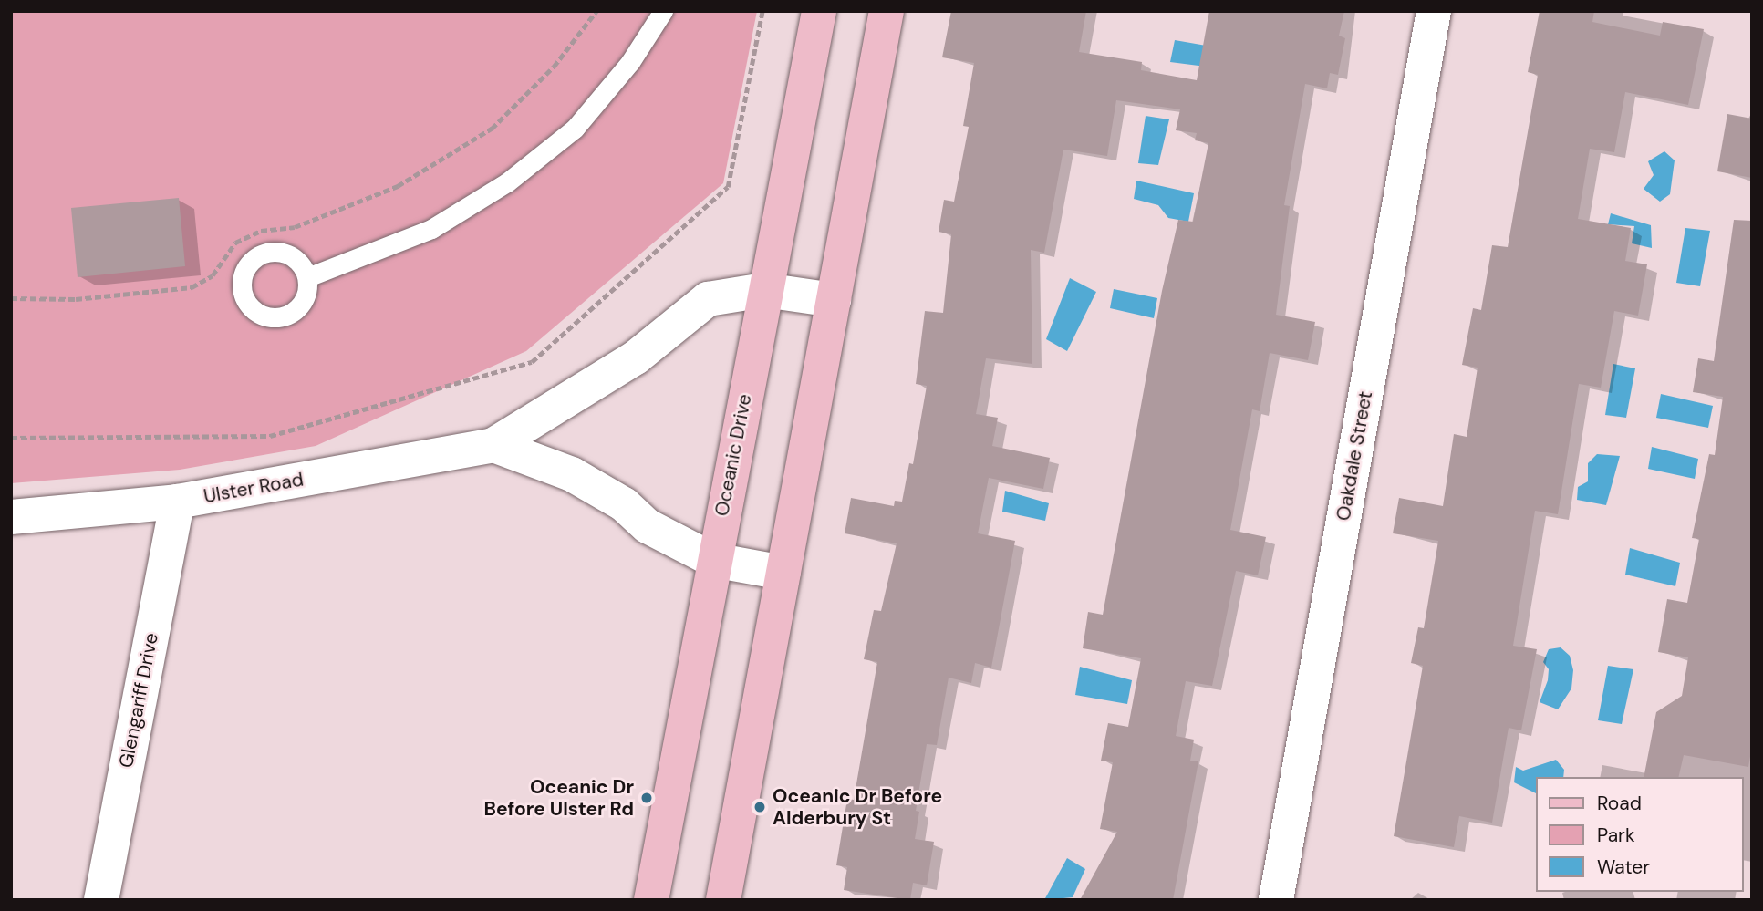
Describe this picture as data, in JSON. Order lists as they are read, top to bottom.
{
  "streets": {
    "main road": ["Oceanic Drive"],
    "street": ["Oakdale Street", "Ulster Road", "Glengariff Drive"]
  },
  "crossings": [
    ["Oceanic Drive", "Ulster Road"],
    ["Ulster Road", "Glengariff Drive"]
  ],
  "places": ["Oceanic Dr Before Ulster Rd", "Oceanic Dr Before Alderbury St"],
  "legend": ["Road", "Park", "Water"]
}
